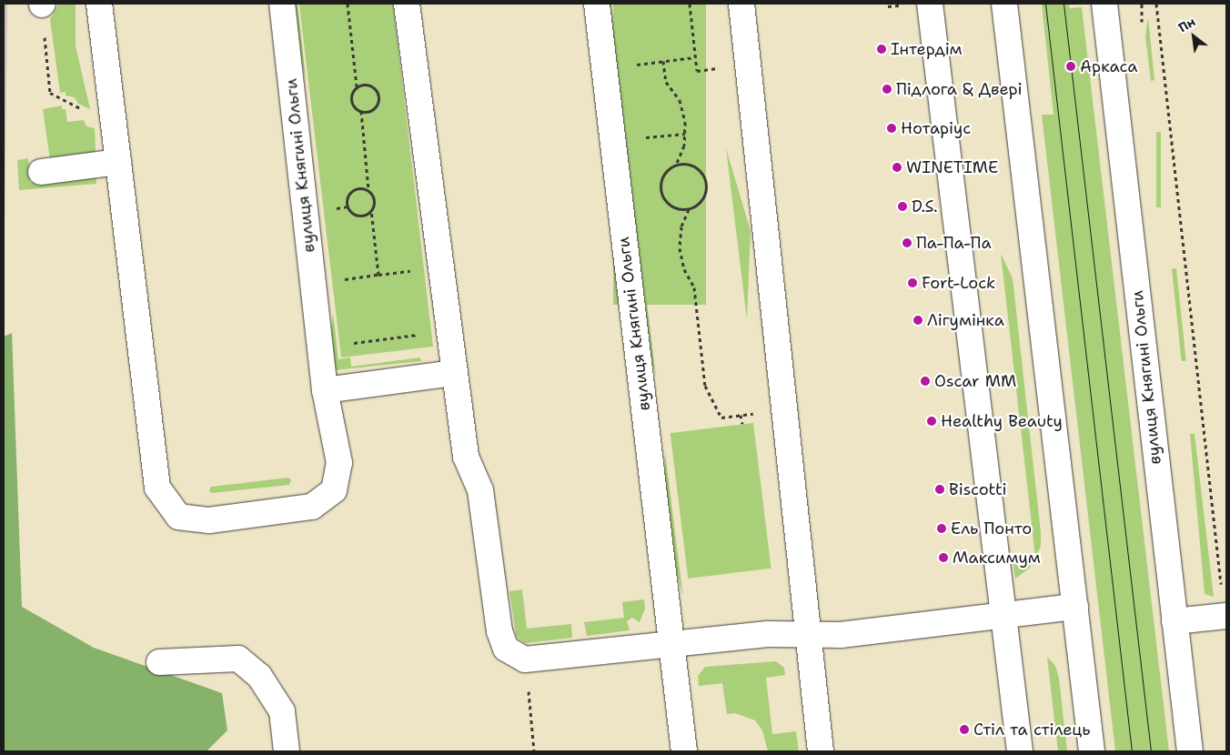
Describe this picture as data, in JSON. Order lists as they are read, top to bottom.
{
  "streets": {
    "main road": ["вулиця Княгині Ольги"]
  },
  "places": [
    "Інтердім",
    "Аркаса",
    "Підлога & Двері",
    "Нотаріус",
    "WINETIME",
    "D.S.",
    "Па-Па-Па",
    "Fort-Lock",
    "Лігумінка",
    "Oscar MM",
    "Healthy Beauty",
    "Biscotti",
    "Ель Понто",
    "Максимум",
    "Стіл та стілець"
  ],
  "north": "top left"
}
